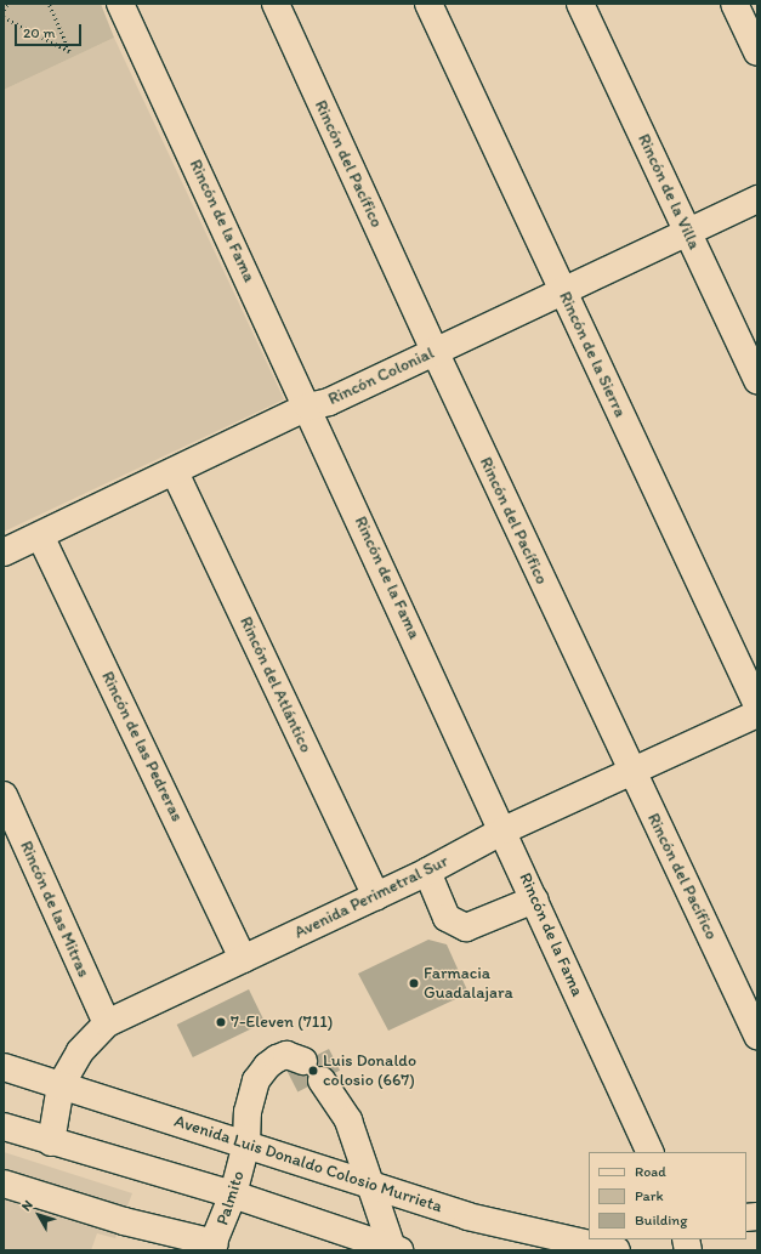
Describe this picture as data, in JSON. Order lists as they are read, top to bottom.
{
  "streets": {
    "street": [
      "Rincón del Pacífico",
      "Rincón de la Villa",
      "Rincón de la Fama",
      "Rincón de la Sierra",
      "Rincón Colonial",
      "Rincón del Atlántico",
      "Rincón de las Pedreras",
      "Avenida Perimetral Sur",
      "Rincón de las Mitras",
      "Avenida Luis Donaldo Colosio Murrieta",
      "Palmito"
    ]
  },
  "crossings": [
    ["Rincón del Pacífico", "Rincón Colonial"],
    ["Rincón del Pacífico", "Avenida Perimetral Sur"],
    ["Rincón de la Villa", "Rincón Colonial"],
    ["Rincón de la Fama", "Rincón Colonial"],
    ["Rincón de la Fama", "Avenida Perimetral Sur"],
    ["Rincón de la Sierra", "Rincón Colonial"],
    ["Rincón Colonial", "Rincón del Atlántico"],
    ["Rincón Colonial", "Rincón de las Pedreras"],
    ["Rincón del Atlántico", "Avenida Perimetral Sur"],
    ["Rincón de las Pedreras", "Avenida Perimetral Sur"],
    ["Avenida Perimetral Sur", "Rincón de las Mitras"],
    ["Avenida Perimetral Sur", "Avenida Luis Donaldo Colosio Murrieta"],
    ["Avenida Luis Donaldo Colosio Murrieta", "Palmito"]
  ],
  "places": ["Farmacia Guadalajara", "7-Eleven (711)", "Luis Donaldo colosio (667)"],
  "legend": ["Road", "Park", "Building"],
  "scale_bar": "20 m",
  "north": "top left"
}
